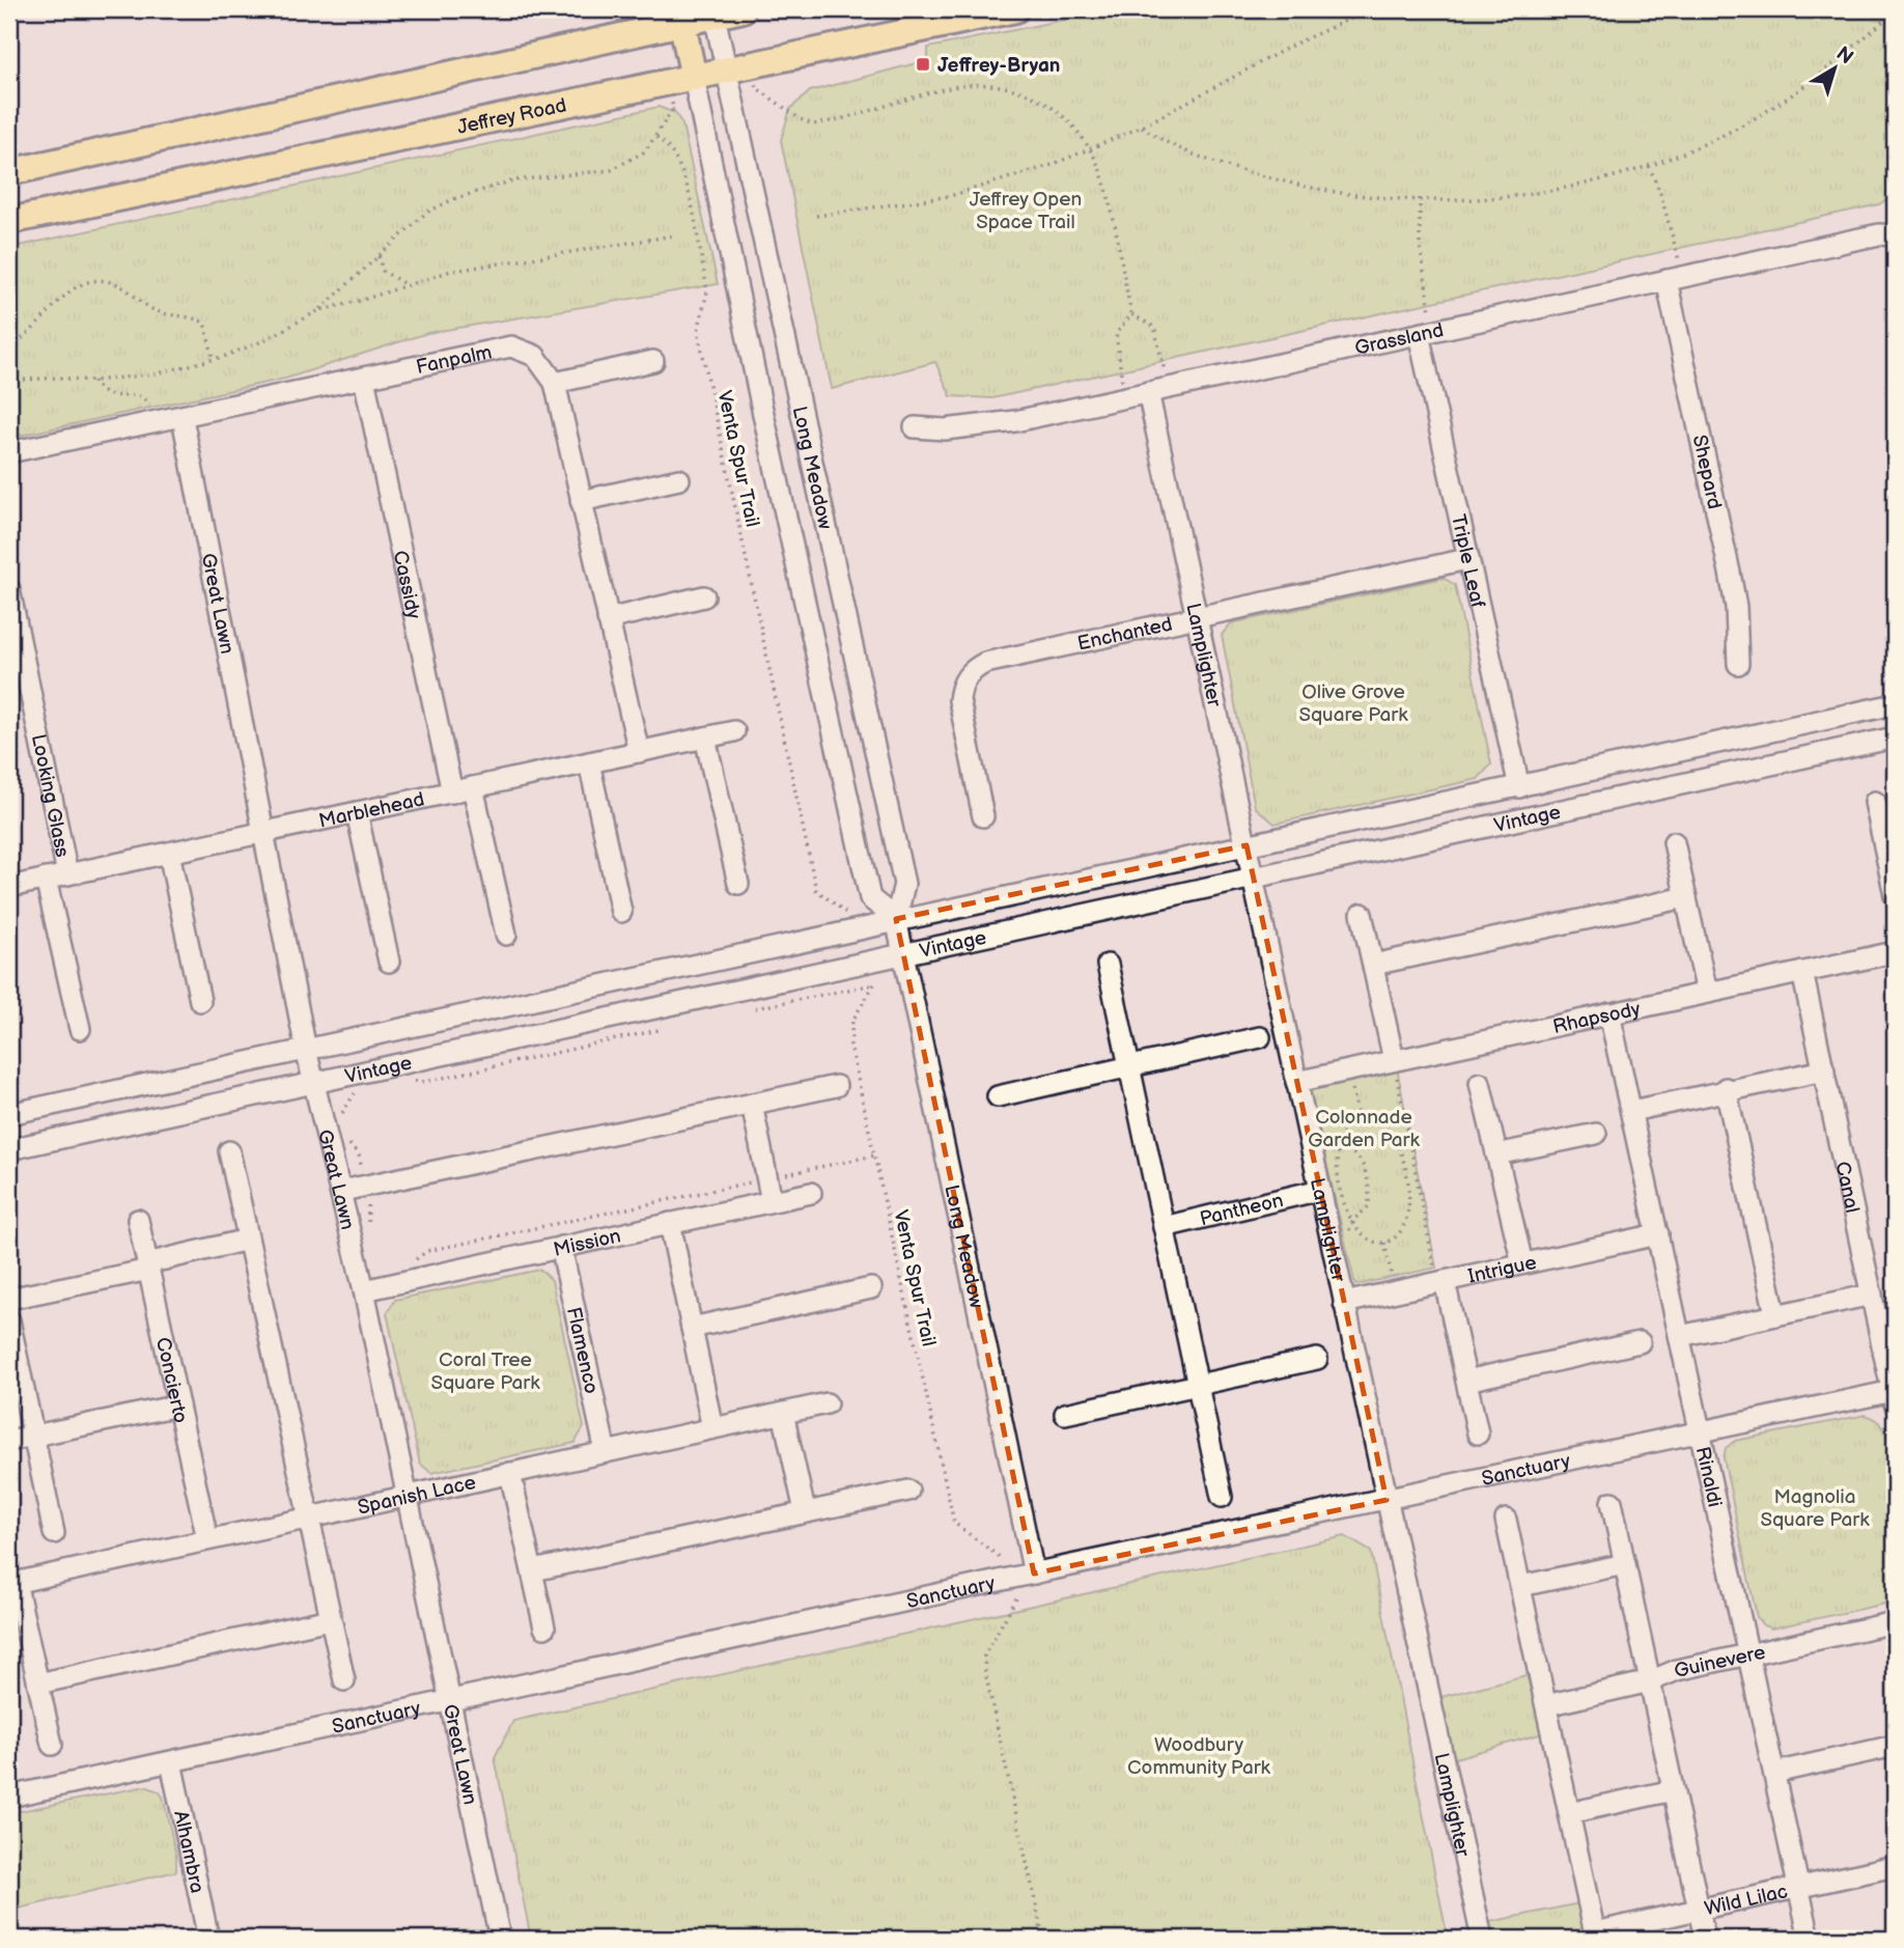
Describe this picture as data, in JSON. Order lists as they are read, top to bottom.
{
  "streets": {
    "main road": ["Jeffrey Road"],
    "street": [
      "Grassland",
      "Fanpalm",
      "Long Meadow",
      "Shepard",
      "Triple Leaf",
      "Cassidy",
      "Great Lawn",
      "Enchanted",
      "Lamplighter",
      "Looking Glass",
      "Marblehead",
      "Vintage",
      "Rhapsody",
      "Canal",
      "Pantheon",
      "Mission",
      "Intrigue",
      "Flamenco",
      "Concierto",
      "Sanctuary",
      "Rinaldi",
      "Spanish Lace",
      "Guinevere",
      "Alhambra",
      "Wild Lilac"
    ],
    "path": ["Venta Spur Trail"]
  },
  "crossings": [
    ["Jeffrey Road", "Long Meadow"],
    ["Grassland", "Shepard"],
    ["Grassland", "Triple Leaf"],
    ["Grassland", "Lamplighter"],
    ["Fanpalm", "Cassidy"],
    ["Fanpalm", "Great Lawn"],
    ["Fanpalm", "Marblehead"],
    ["Long Meadow", "Vintage"],
    ["Long Meadow", "Sanctuary"],
    ["Triple Leaf", "Enchanted"],
    ["Triple Leaf", "Vintage"],
    ["Cassidy", "Marblehead"],
    ["Great Lawn", "Marblehead"],
    ["Great Lawn", "Vintage"],
    ["Great Lawn", "Mission"],
    ["Great Lawn", "Sanctuary"],
    ["Great Lawn", "Spanish Lace"],
    ["Enchanted", "Lamplighter"],
    ["Lamplighter", "Vintage"],
    ["Lamplighter", "Rhapsody"],
    ["Lamplighter", "Pantheon"],
    ["Lamplighter", "Intrigue"],
    ["Lamplighter", "Sanctuary"],
    ["Looking Glass", "Marblehead"],
    ["Rhapsody", "Canal"],
    ["Rhapsody", "Rinaldi"],
    ["Canal", "Sanctuary"],
    ["Mission", "Flamenco"],
    ["Intrigue", "Rinaldi"],
    ["Flamenco", "Spanish Lace"],
    ["Concierto", "Spanish Lace"],
    ["Sanctuary", "Rinaldi"],
    ["Sanctuary", "Alhambra"],
    ["Rinaldi", "Guinevere"],
    ["Rinaldi", "Wild Lilac"]
  ],
  "parks": [
    "Jeffrey Open Space Trail",
    "Olive Grove Square Park",
    "Colonnade Garden Park",
    "Coral Tree Square Park",
    "Magnolia Square Park",
    "Woodbury Community Park"
  ],
  "places": {
    "transit": ["Jeffrey-Bryan"]
  },
  "north": "top right"
}
